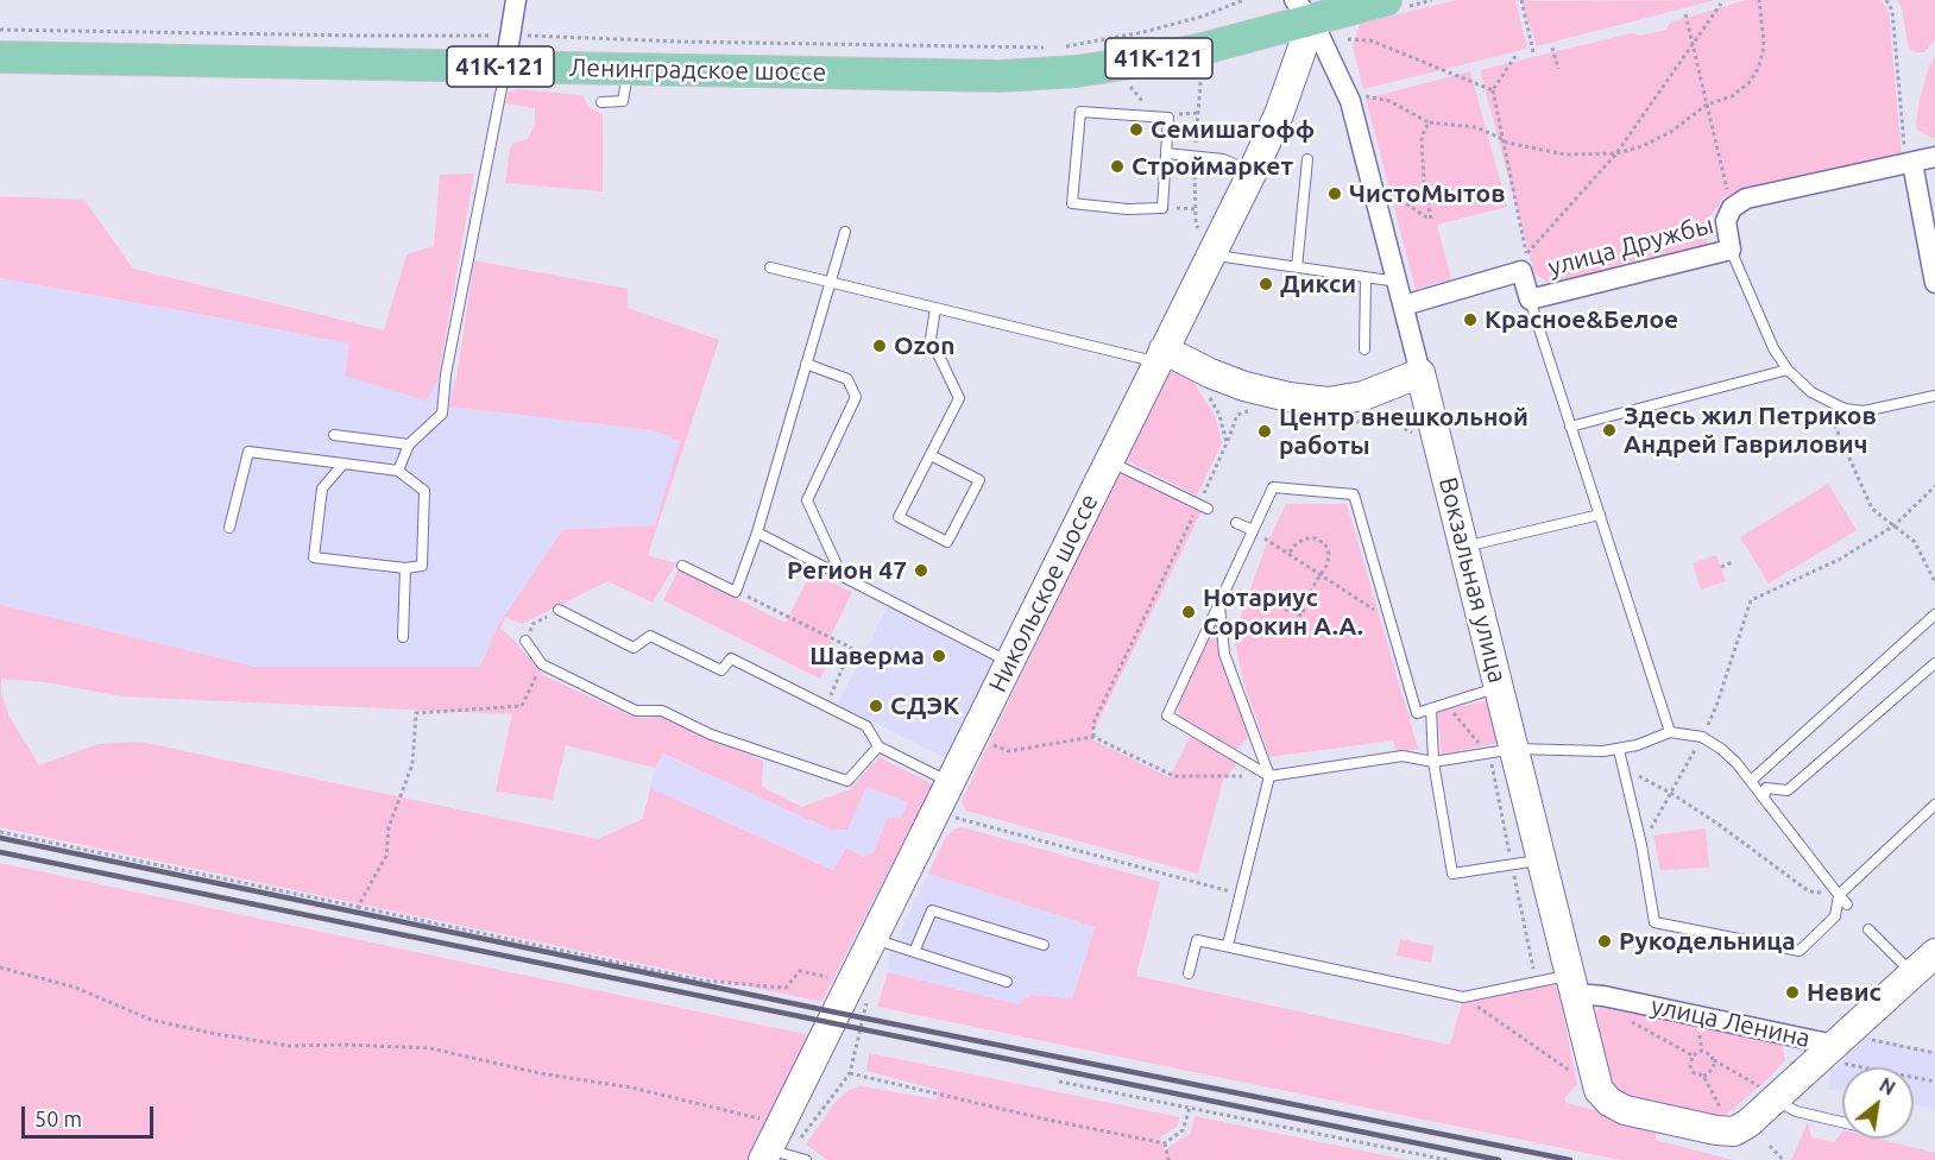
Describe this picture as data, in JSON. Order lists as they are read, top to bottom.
{
  "streets": {
    "main road": ["41К-121", "Ленинградское шоссе"],
    "street": [
      "улица Дружбы",
      "Вокзальная улица",
      "Никольское шоссе",
      "улица Ленина"
    ]
  },
  "crossings": [
    ["Ленинградское шоссе", "Вокзальная улица"],
    ["Ленинградское шоссе", "Никольское шоссе"],
    ["улица Дружбы", "Вокзальная улица"],
    ["Вокзальная улица", "Никольское шоссе"],
    ["Вокзальная улица", "улица Ленина"]
  ],
  "places": [
    "Семишагофф",
    "Строймаркет",
    "ЧистоМытов",
    "Дикси",
    "Красное&Белое",
    "Ozon",
    "Здесь жил Петриков Андрей Гаврилович",
    "Центр внешкольной работы",
    "Регион 47",
    "Нотариус Сорокин А.А.",
    "Шаверма",
    "СДЭК",
    "Рукодельница",
    "Невис"
  ],
  "scale_bar": "50 m",
  "north": "top right"
}
